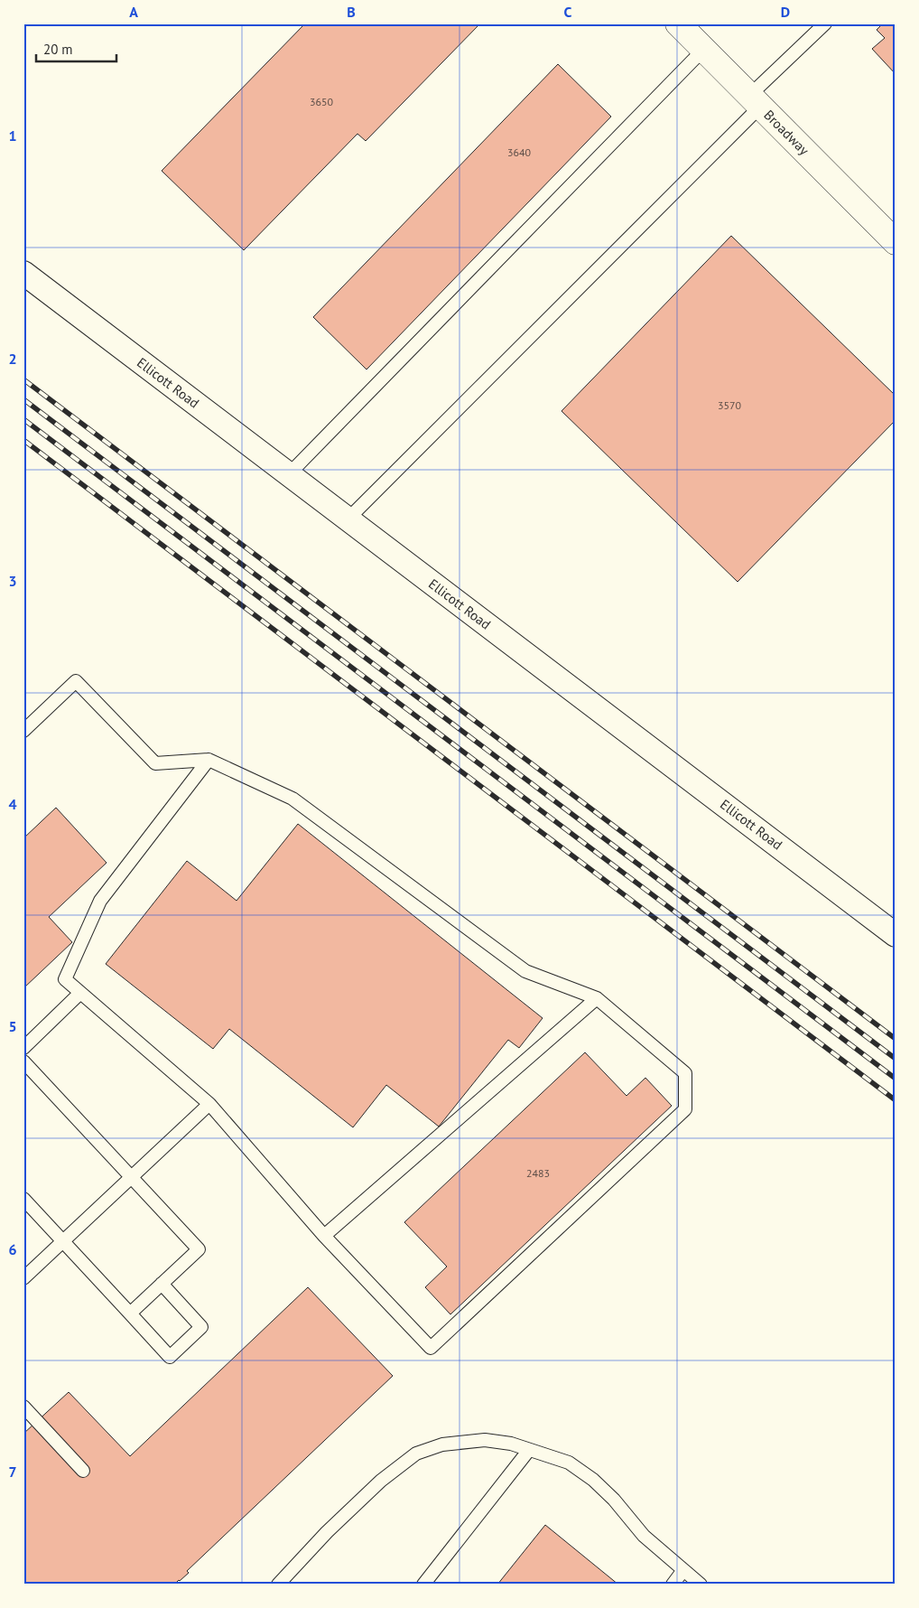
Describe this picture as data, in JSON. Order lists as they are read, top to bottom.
{
  "streets": {
    "highway": ["Broadway"],
    "street": ["Ellicott Road"]
  },
  "house_numbers": [
    "3650",
    "3640",
    "3570",
    "2483"
  ],
  "scale_bar": "20 m",
  "grid": {
    "columns": [
      "A",
      "B",
      "C",
      "D"
    ],
    "rows": [
      "1",
      "2",
      "3",
      "4",
      "5",
      "6",
      "7"
    ]
  }
}
